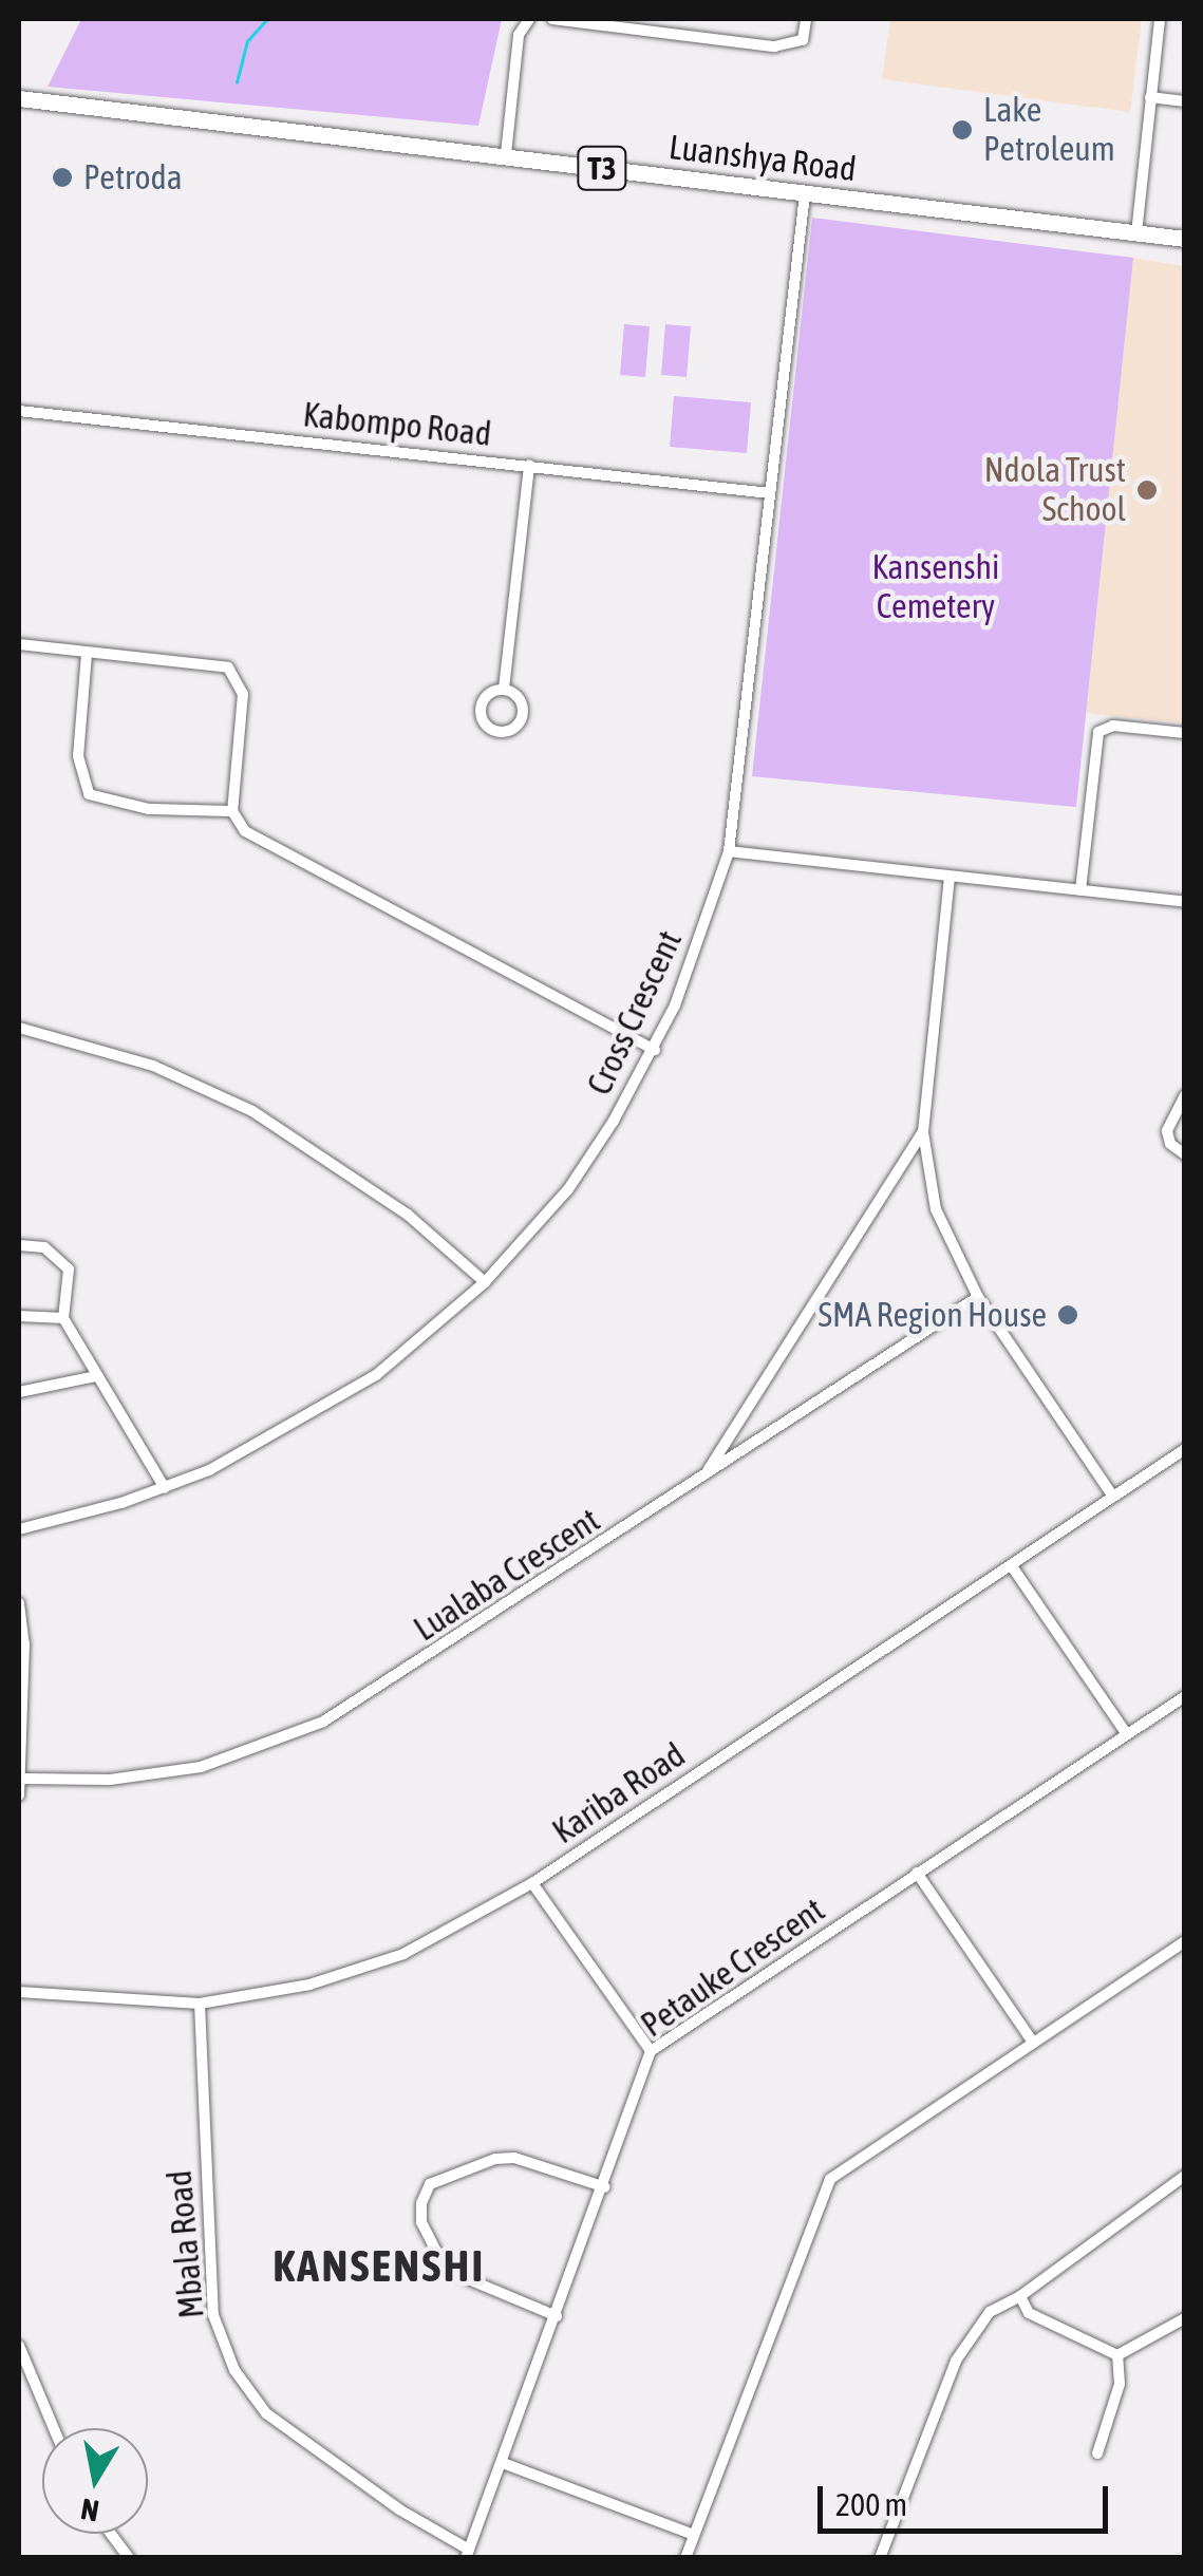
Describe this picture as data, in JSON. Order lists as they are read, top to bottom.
{
  "streets": {
    "highway": ["Luanshya Road", "T3"],
    "street": [
      "Kabompo Road",
      "Cross Crescent",
      "Lualaba Crescent",
      "Kariba Road",
      "Petauke Crescent",
      "Mbala Road"
    ]
  },
  "crossings": [
    ["Luanshya Road", "Cross Crescent"],
    ["Kabompo Road", "Cross Crescent"],
    ["Kariba Road", "Mbala Road"],
    ["Petauke Crescent", "Mbala Road"]
  ],
  "districts": ["KANSENSHI"],
  "parks": ["Kansenshi Cemetery"],
  "places": [
    "Lake Petroleum",
    "Petroda",
    "Ndola Trust School",
    "SMA Region House"
  ],
  "scale_bar": "200 m",
  "north": "bottom"
}
